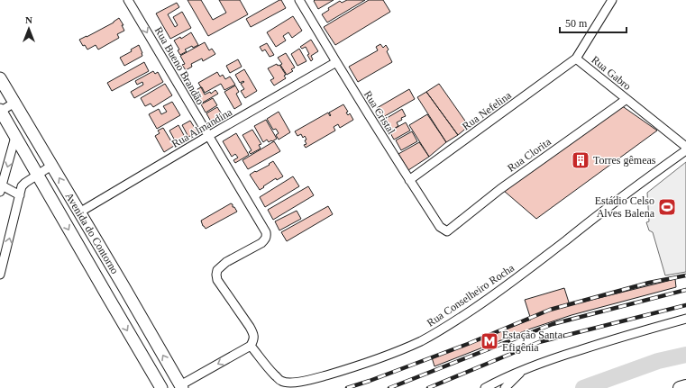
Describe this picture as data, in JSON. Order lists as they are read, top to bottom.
{
  "streets": {
    "main road": ["Avenida do Contorno"],
    "street": [
      "Rua Bueno Brandão",
      "Rua Gabro",
      "Rua Nefelina",
      "Rua Cristal",
      "Rua Almandina",
      "Rua Clorita",
      "Rua Conselheiro Rocha"
    ]
  },
  "crossings": [
    ["Rua Bueno Brandão", "Rua Almandina"],
    ["Rua Bueno Brandão", "Rua Conselheiro Rocha"],
    ["Rua Gabro", "Rua Nefelina"],
    ["Rua Gabro", "Rua Clorita"],
    ["Rua Nefelina", "Rua Cristal"],
    ["Rua Cristal", "Rua Almandina"],
    ["Rua Cristal", "Rua Clorita"],
    ["Rua Almandina", "Avenida do Contorno"]
  ],
  "one_way": ["Rua Bueno Brandão"],
  "places": {
    "building": ["Torres gêmeas"],
    "sports": ["Estádio Celso Alves Balena"],
    "metro station": ["Estação Santa Efigênia"]
  },
  "scale_bar": "50 m",
  "north": "top"
}
